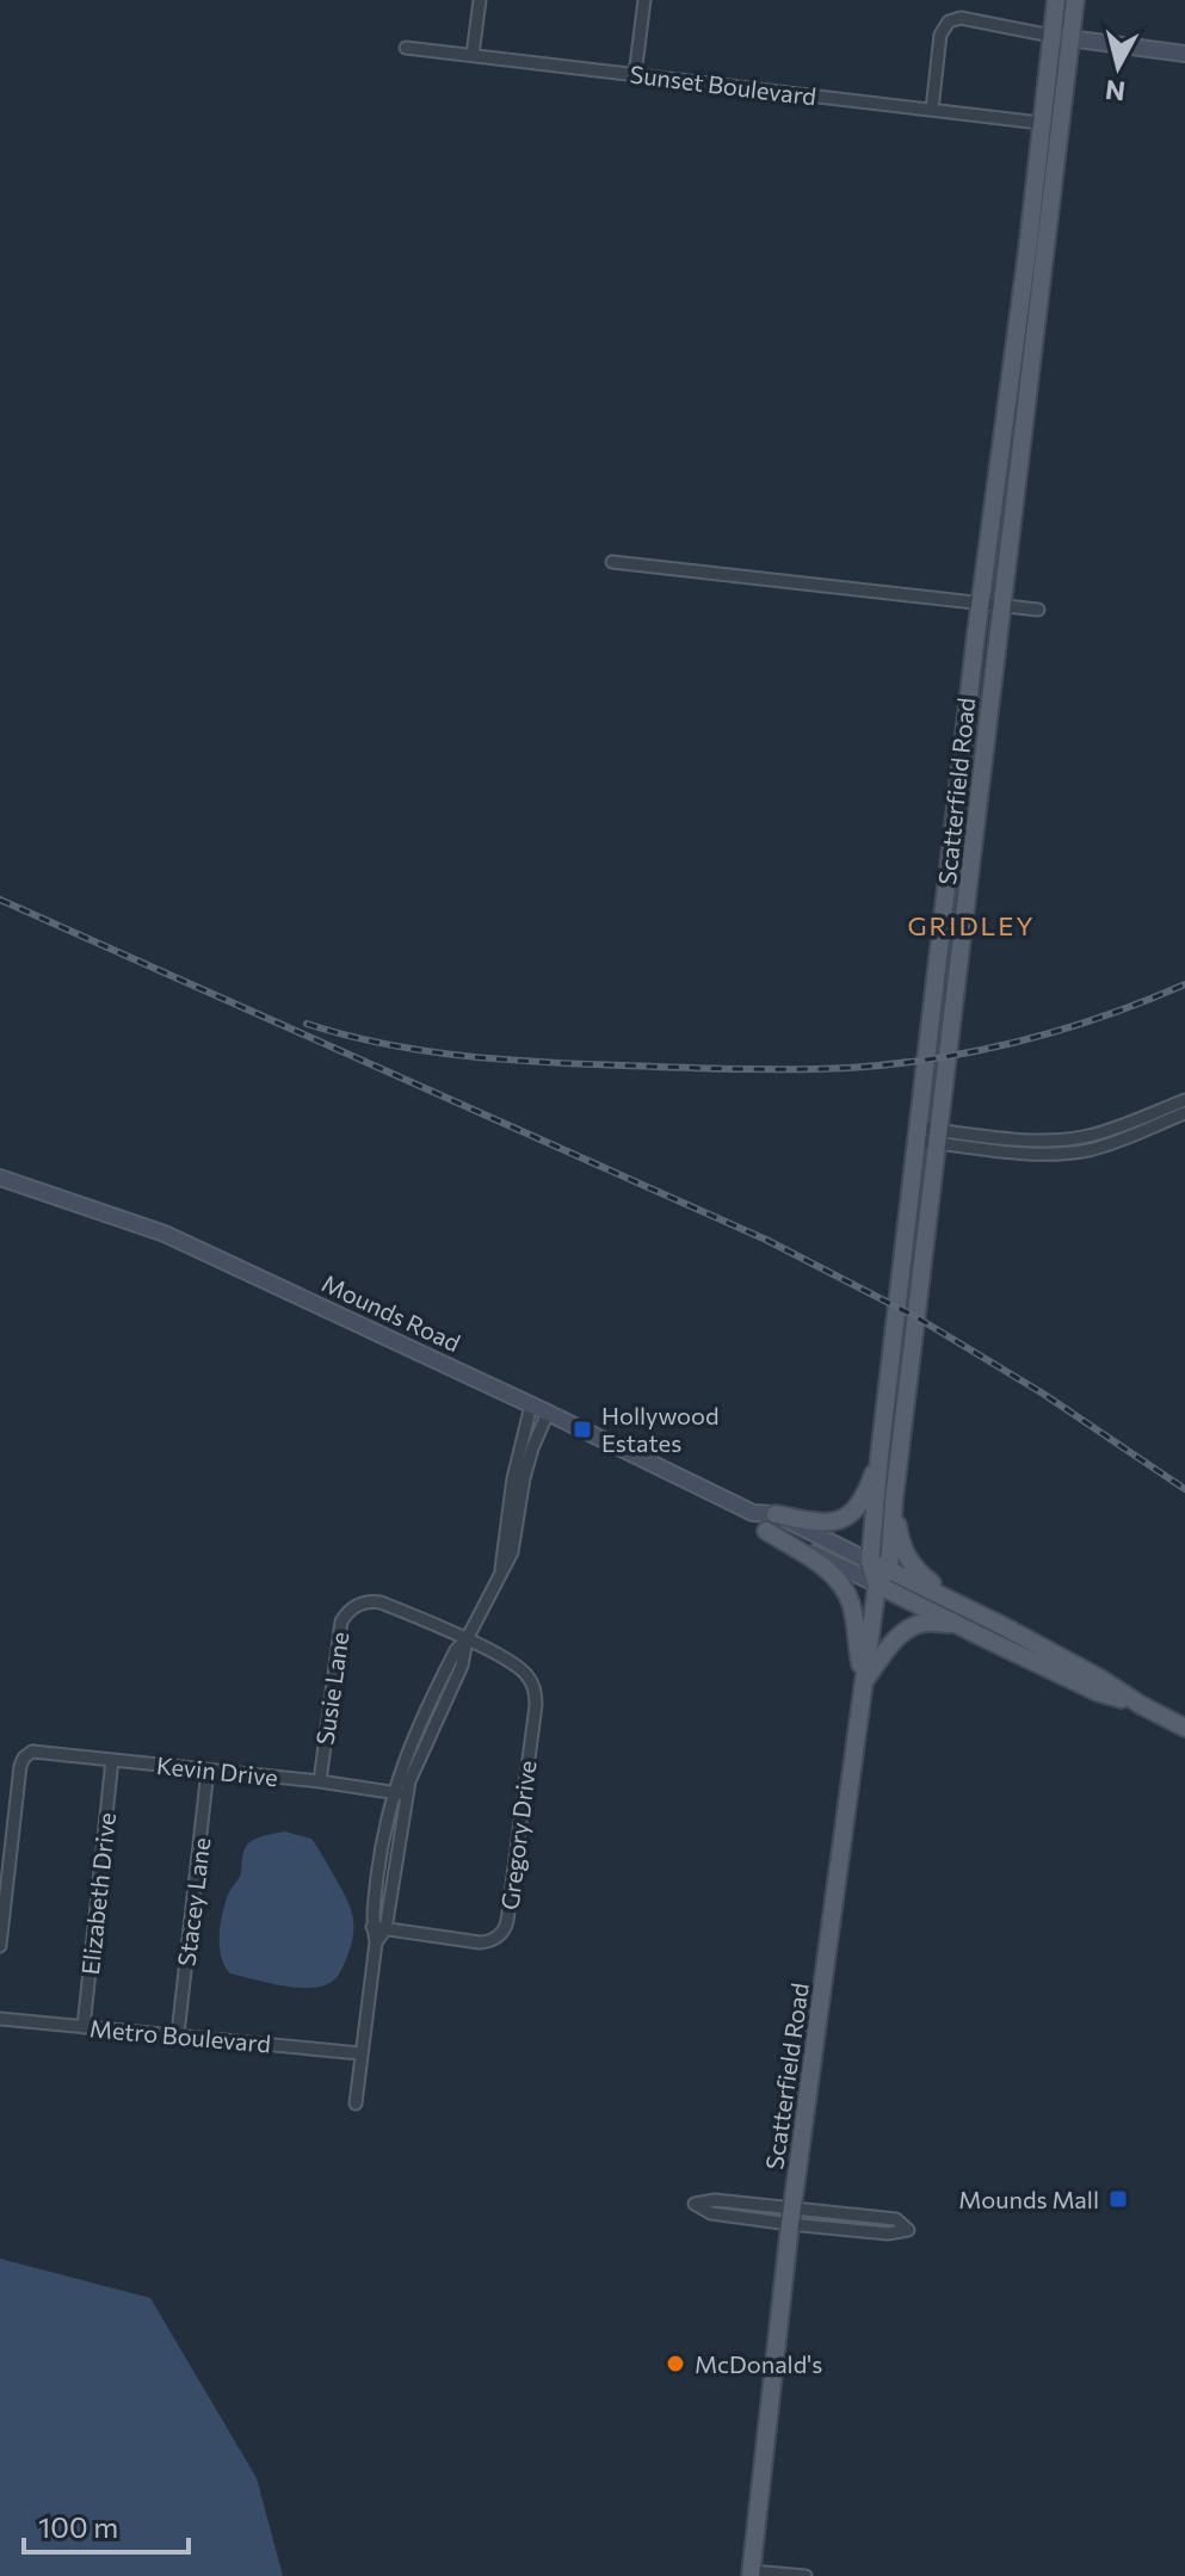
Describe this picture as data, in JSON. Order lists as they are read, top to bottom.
{
  "streets": {
    "main road": ["Scatterfield Road", "Mounds Road"],
    "street": [
      "Sunset Boulevard",
      "Susie Lane",
      "Kevin Drive",
      "Gregory Drive",
      "Elizabeth Drive",
      "Stacey Lane",
      "Metro Boulevard"
    ]
  },
  "crossings": [
    ["Sunset Boulevard", "Scatterfield Road"],
    ["Scatterfield Road", "Mounds Road"],
    ["Susie Lane", "Kevin Drive"],
    ["Susie Lane", "Gregory Drive"],
    ["Kevin Drive", "Elizabeth Drive"],
    ["Kevin Drive", "Stacey Lane"],
    ["Elizabeth Drive", "Metro Boulevard"],
    ["Stacey Lane", "Metro Boulevard"]
  ],
  "districts": ["GRIDLEY"],
  "places": {
    "transit": ["Hollywood Estates", "Mounds Mall"],
    "other": ["McDonald's"]
  },
  "scale_bar": "100 m",
  "north": "bottom"
}
